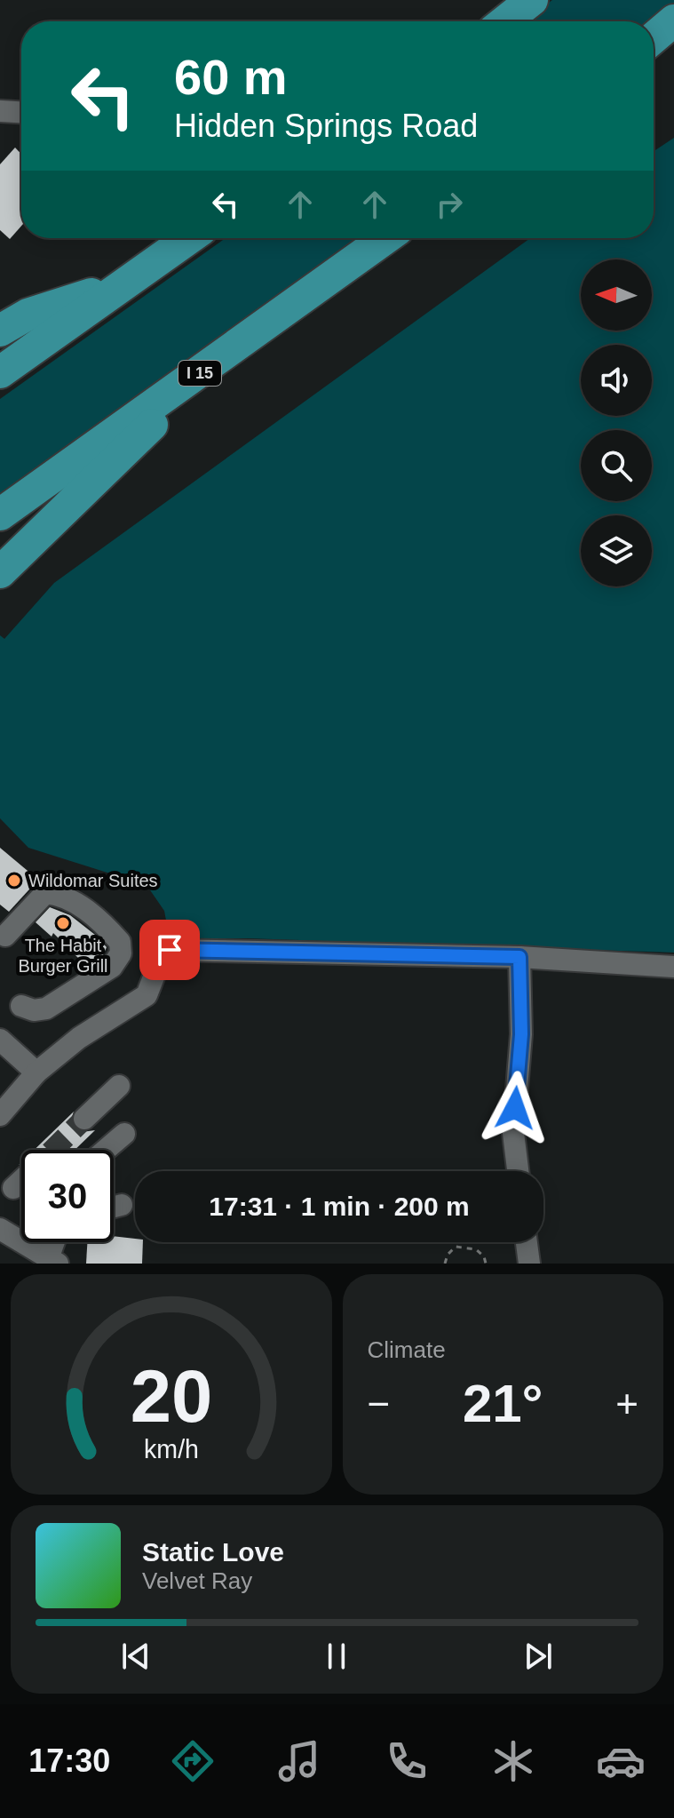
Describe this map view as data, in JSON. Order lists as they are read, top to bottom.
{
  "streets": {
    "highway": ["I 15"]
  },
  "places": ["Wildomar Suites", "The Habit Burger Grill"],
  "north": "left",
  "page": {
    "turn": ["60 m", "Hidden Springs Road"],
    "limit": "30",
    "trip": "17:31 · 1 min · 200 m",
    "tile": "Climate",
    "heat": ["−", "21°", "+"],
    "song": ["Static Love", "Velvet Ray"],
    "tabs": "17:30",
    "gauge": ["20", "km/h"]
  }
}
